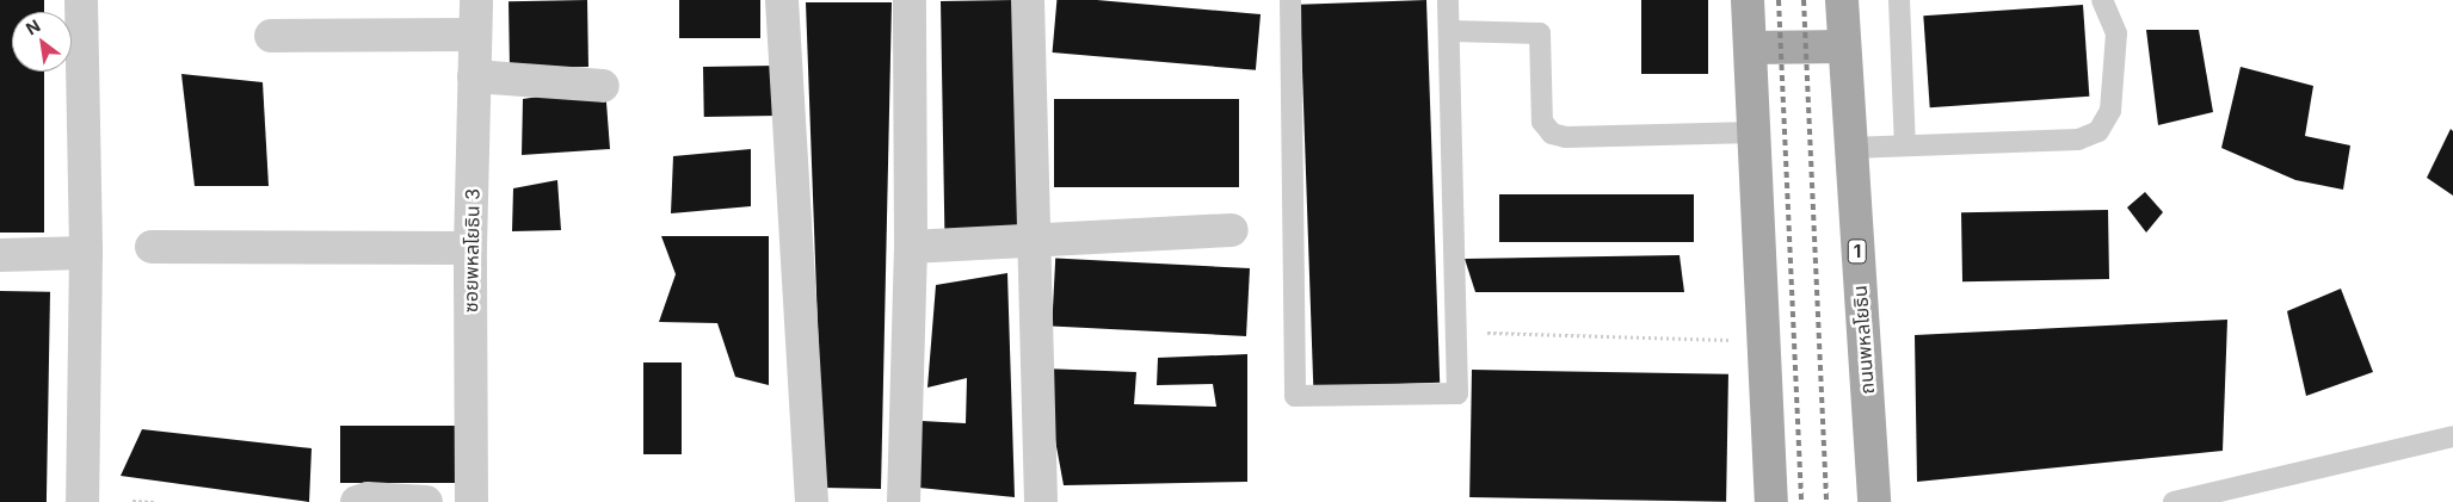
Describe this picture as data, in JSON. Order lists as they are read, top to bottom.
{
  "streets": {
    "main road": ["1", "ถนนพหลโยธิน"],
    "street": ["ซอยพหลโยธิน 3"]
  },
  "north": "top left"
}
